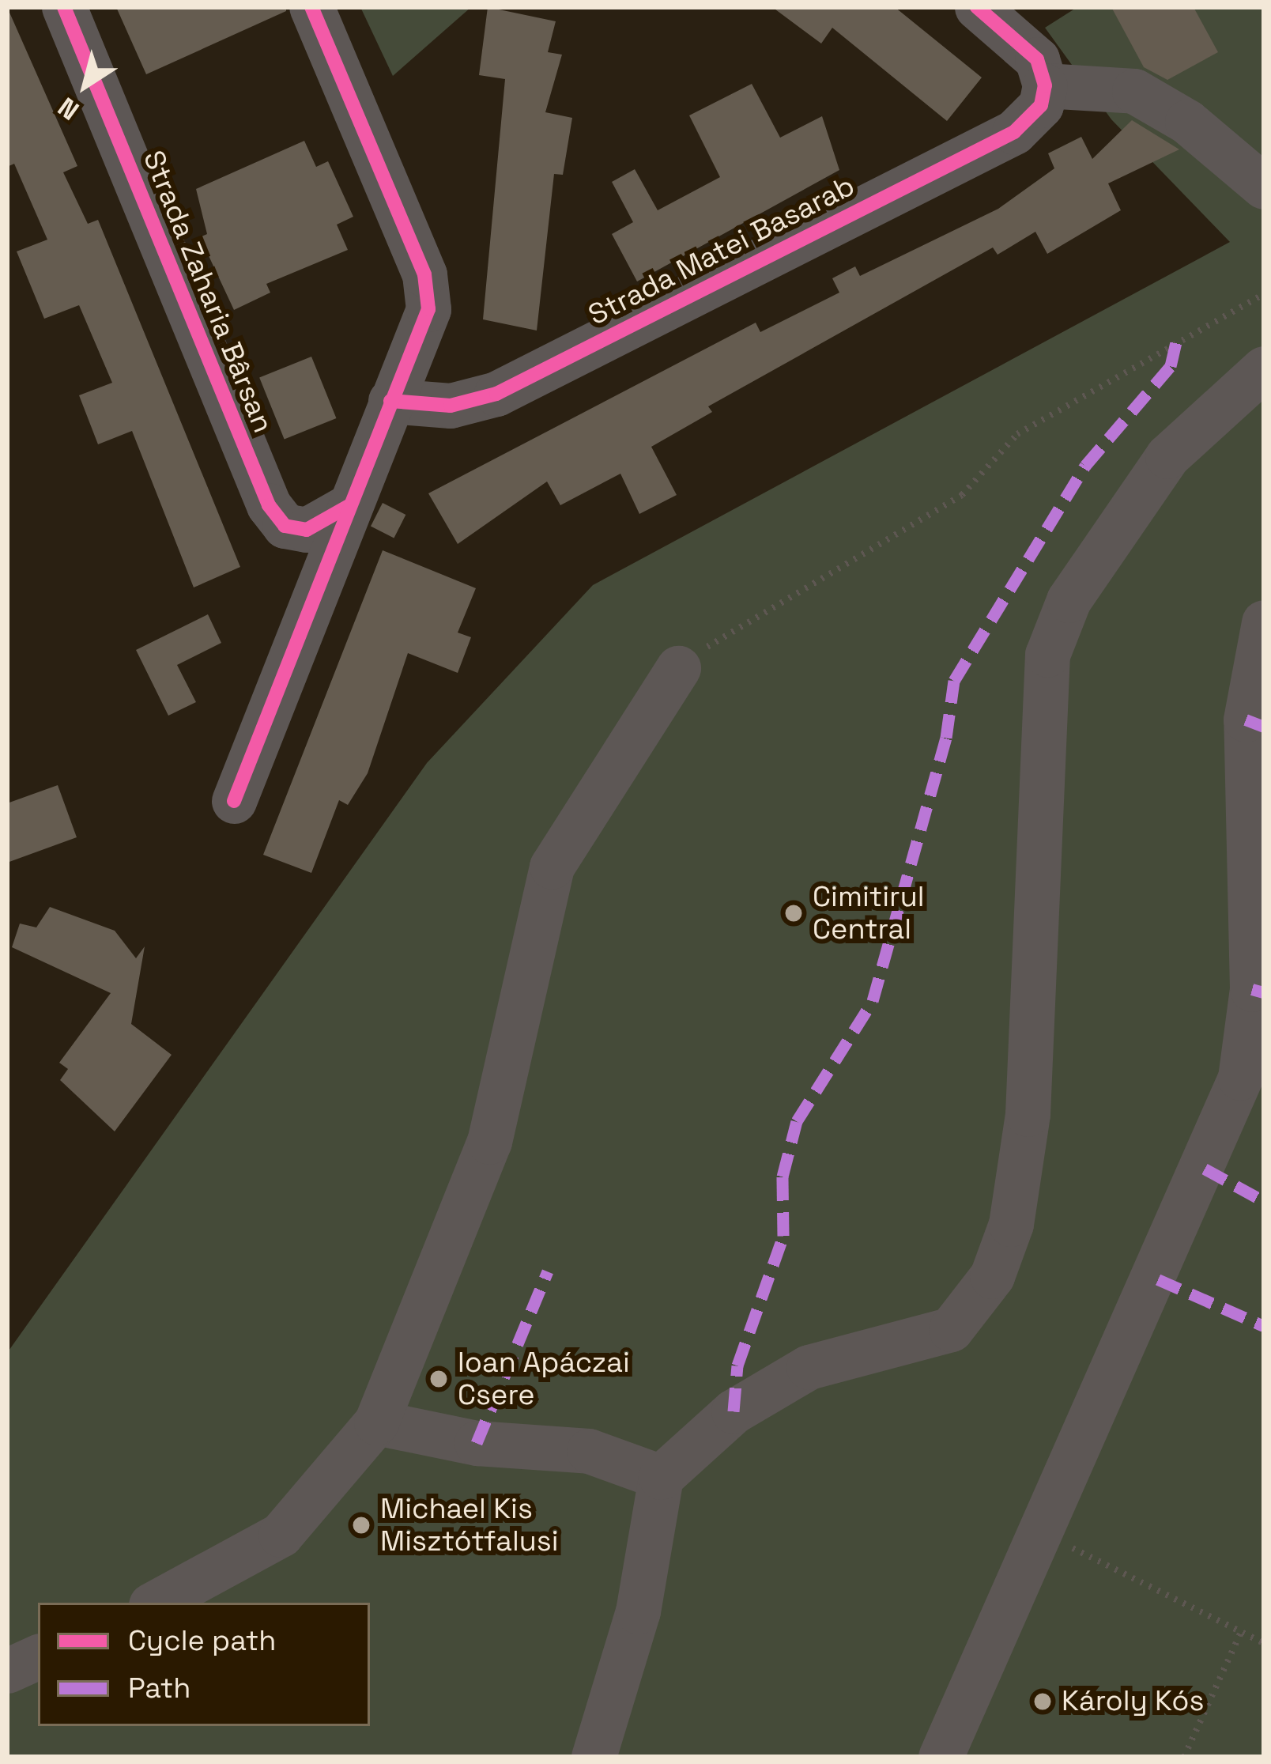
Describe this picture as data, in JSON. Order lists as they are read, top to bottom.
{
  "streets": {
    "street": ["Strada Matei Basarab", "Strada Zaharia Bârsan"]
  },
  "places": [
    "Cimitirul Central",
    "Ioan Apáczai Csere",
    "Michael Kis Misztótfalusi",
    "Károly Kós"
  ],
  "legend": ["Cycle path", "Path"],
  "north": "bottom left"
}
